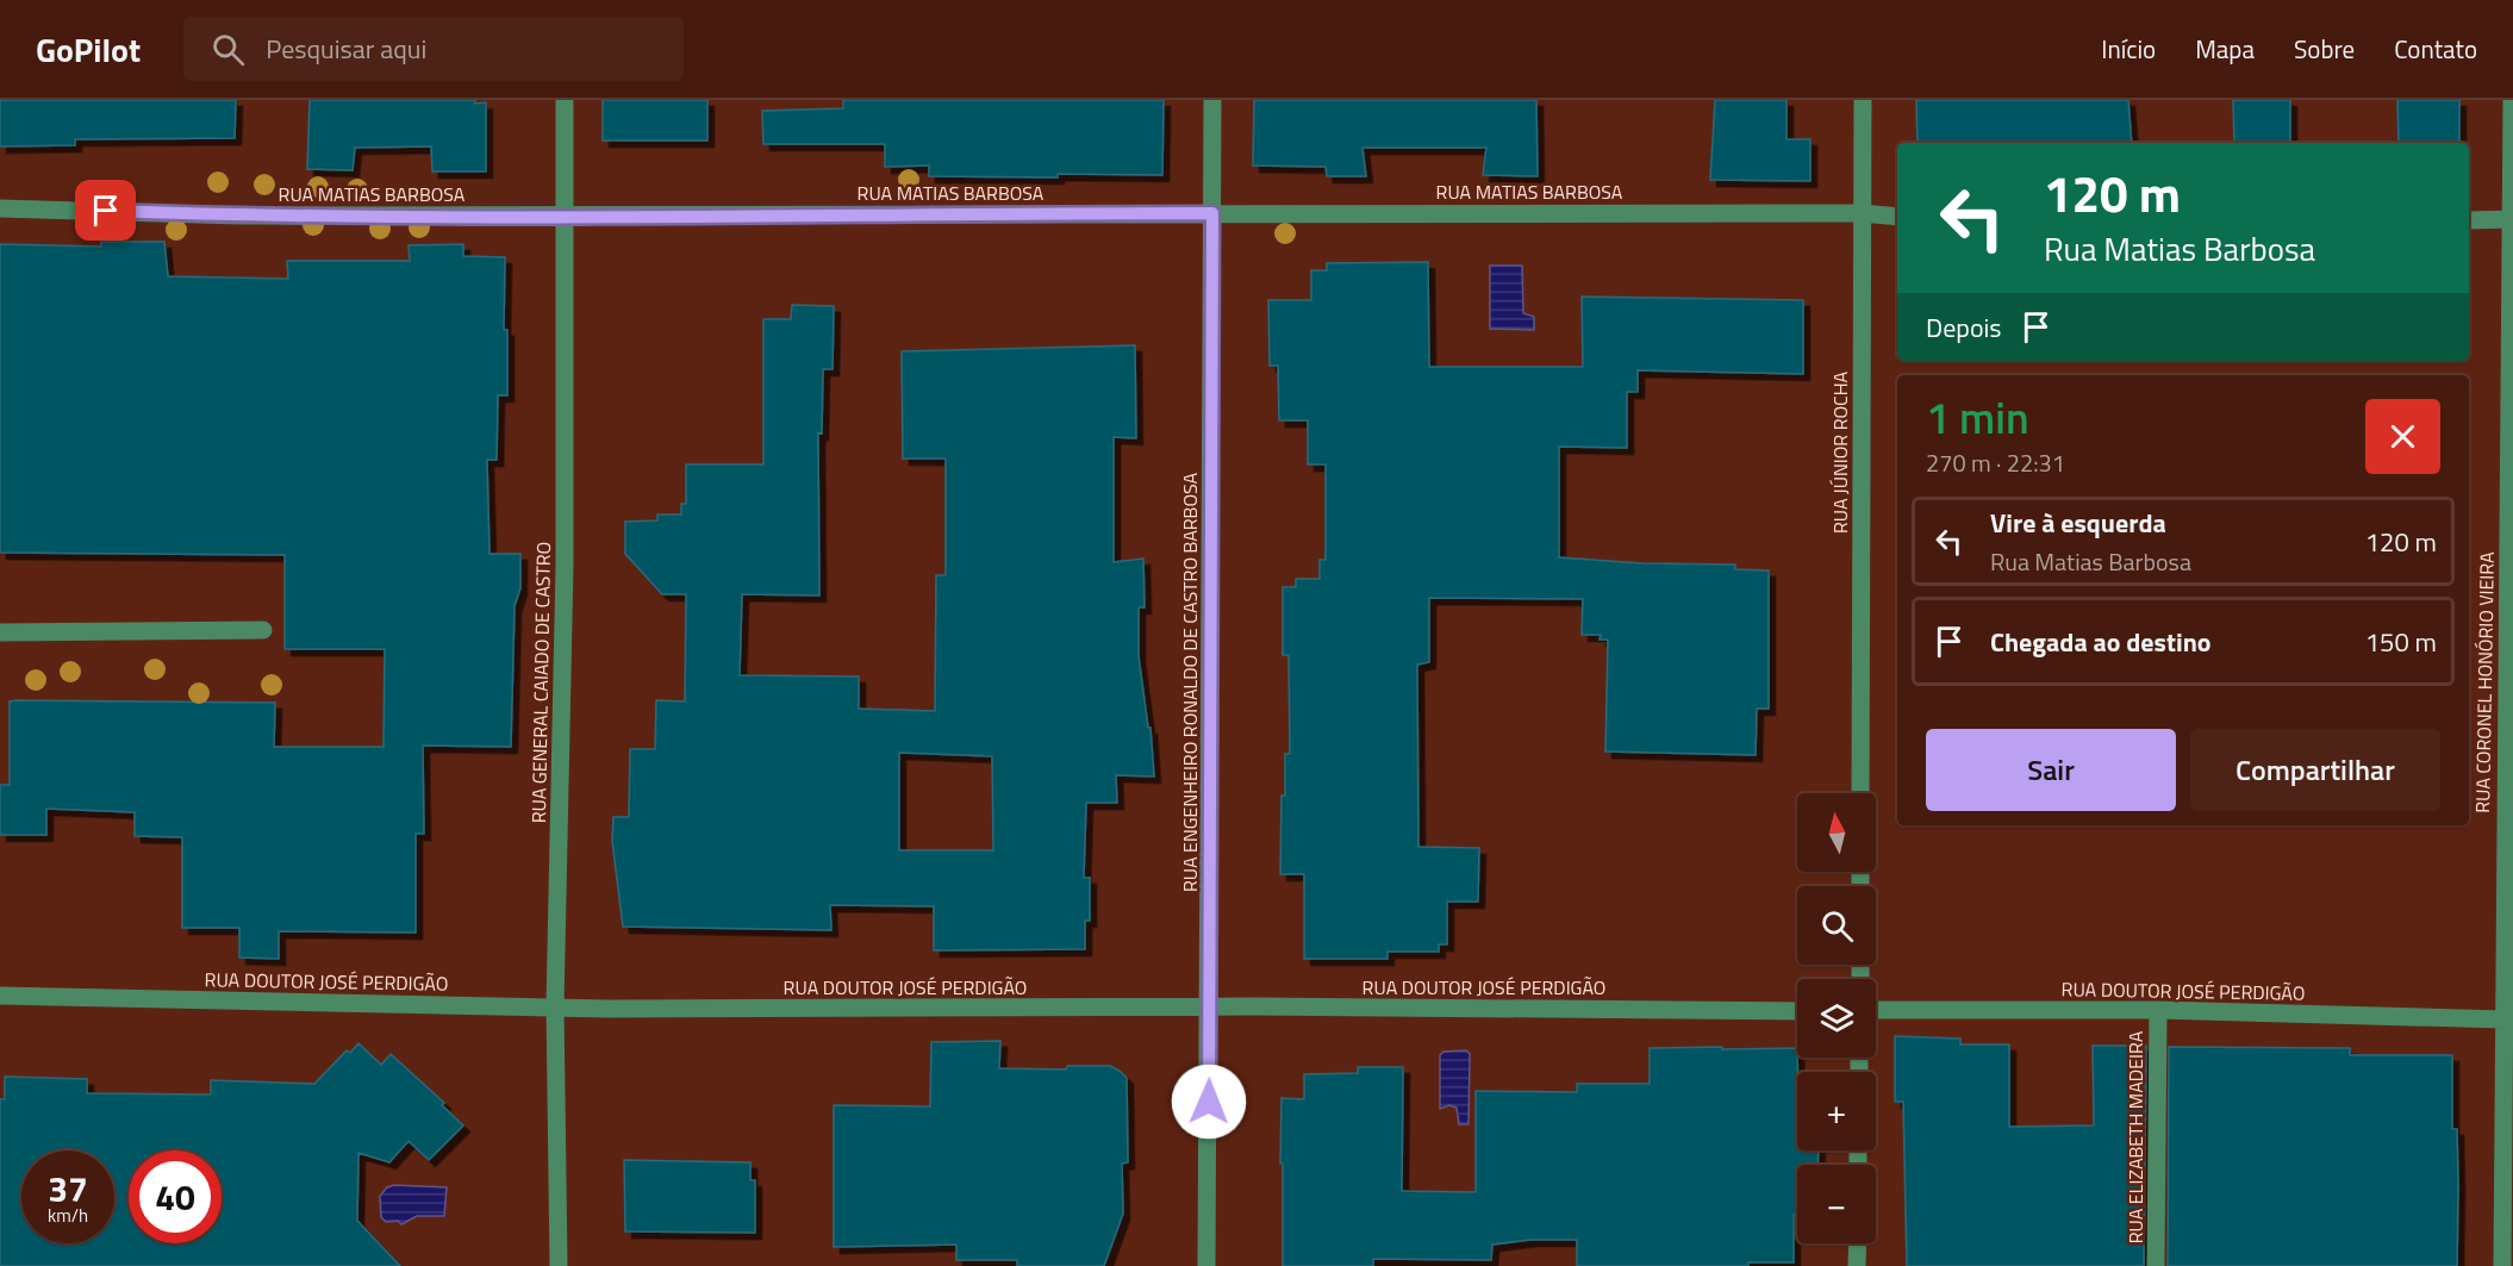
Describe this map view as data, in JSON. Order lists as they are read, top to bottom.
{
  "streets": {
    "street": [
      "RUA MATIAS BARBOSA",
      "RUA JÚNIOR ROCHA",
      "RUA GENERAL CAIADO DE CASTRO",
      "RUA ENGENHEIRO RONALDO DE CASTRO BARBOSA",
      "RUA CORONEL HONÓRIO VIEIRA",
      "RUA DOUTOR JOSÉ PERDIGÃO",
      "RUA ELIZABETH MADEIRA"
    ]
  },
  "crossings": [
    ["RUA MATIAS BARBOSA", "RUA JÚNIOR ROCHA"],
    ["RUA MATIAS BARBOSA", "RUA GENERAL CAIADO DE CASTRO"],
    ["RUA MATIAS BARBOSA", "RUA ENGENHEIRO RONALDO DE CASTRO BARBOSA"],
    ["RUA GENERAL CAIADO DE CASTRO", "RUA DOUTOR JOSÉ PERDIGÃO"],
    ["RUA ENGENHEIRO RONALDO DE CASTRO BARBOSA", "RUA DOUTOR JOSÉ PERDIGÃO"],
    ["RUA CORONEL HONÓRIO VIEIRA", "RUA DOUTOR JOSÉ PERDIGÃO"],
    ["RUA DOUTOR JOSÉ PERDIGÃO", "RUA ELIZABETH MADEIRA"]
  ],
  "north": "top",
  "page": {
    "header": "GoPilot",
    "search": "Pesquisar aqui",
    "nav": [
      "Início",
      "Mapa",
      "Sobre",
      "Contato"
    ],
    "turn": ["120 m", "Rua Matias Barbosa"],
    "then": "Depois",
    "heading": ["1 min", "270 m · 22:31"],
    "list": [
      {
        "name": "Vire à esquerda",
        "note": "Rua Matias Barbosa",
        "value": "120 m"
      },
      {
        "name": "Chegada ao destino",
        "value": "150 m"
      }
    ],
    "buttons": ["Sair", "Compartilhar"],
    "map_buttons": ["+", "−"],
    "speed": "37 km/h",
    "limit": "40"
  }
}
